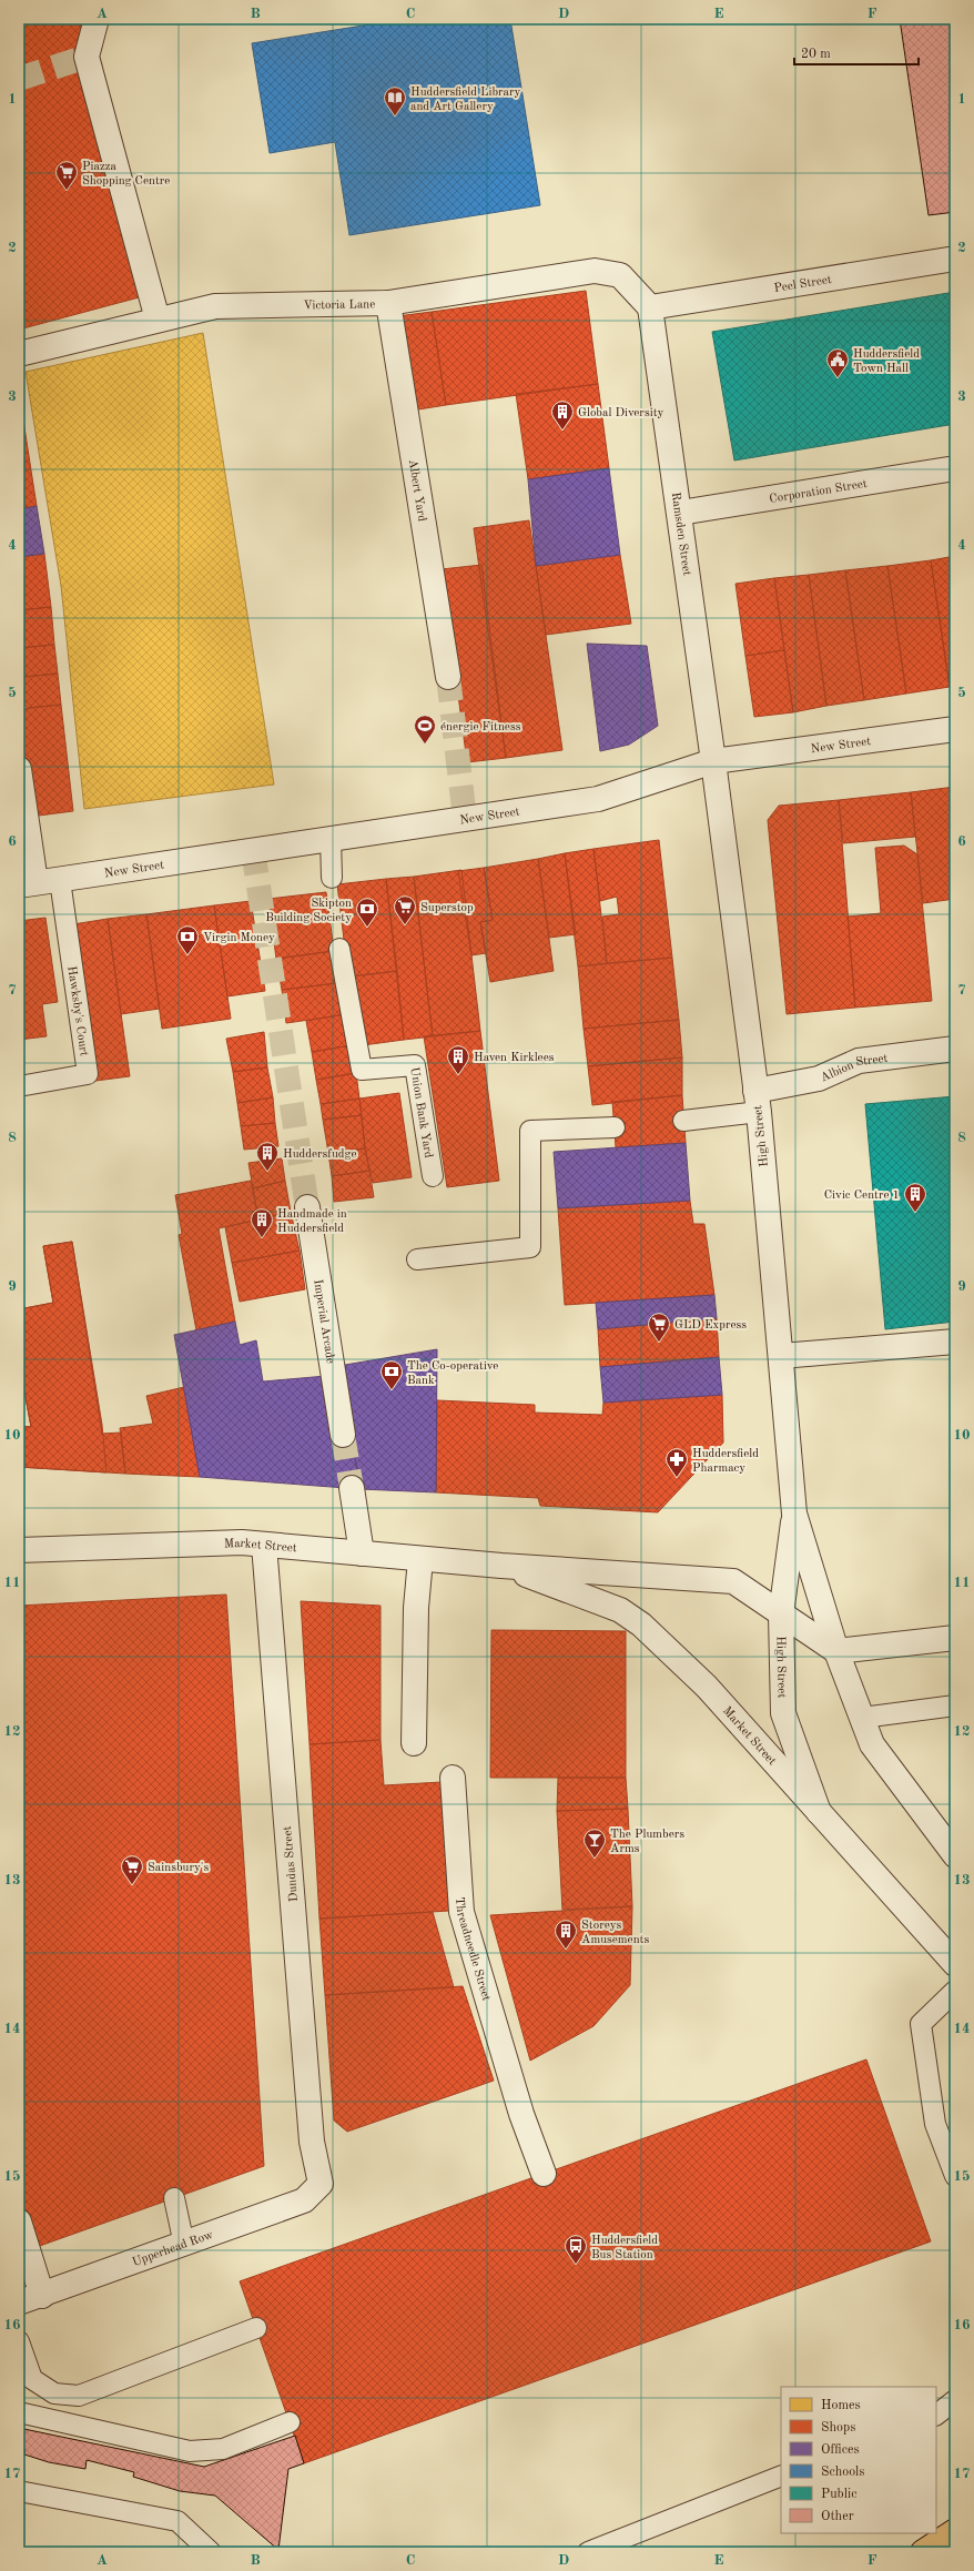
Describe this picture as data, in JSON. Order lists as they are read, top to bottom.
{
  "streets": {
    "street": [
      "Peel Street",
      "Victoria Lane",
      "Albert Yard",
      "Corporation Street",
      "Ramsden Street",
      "New Street",
      "Albion Street",
      "High Street",
      "Imperial Arcade",
      "Market Street",
      "Dundas Street",
      "Threadneedle Street",
      "Upperhead Row"
    ],
    "lane": ["Hawksby's Court", "Union Bank Yard"]
  },
  "crossings": [
    ["Peel Street", "Victoria Lane"],
    ["Peel Street", "Ramsden Street"],
    ["Victoria Lane", "Albert Yard"],
    ["Victoria Lane", "Ramsden Street"],
    ["Corporation Street", "Ramsden Street"],
    ["Ramsden Street", "New Street"],
    ["Ramsden Street", "High Street"],
    ["New Street", "Hawksby's Court"],
    ["New Street", "High Street"],
    ["Albion Street", "High Street"],
    ["High Street", "Market Street"],
    ["Market Street", "Dundas Street"],
    ["Dundas Street", "Upperhead Row"]
  ],
  "places": {
    "library": ["Huddersfield Library and Art Gallery"],
    "supermarket": [
      "Piazza Shopping Centre",
      "Superstop",
      "GLD Express",
      "Sainsbury's"
    ],
    "public building": ["Huddersfield Town Hall"],
    "building": [
      "Global Diversity",
      "Haven Kirklees",
      "Huddersfudge",
      "Civic Centre 1",
      "Handmade in Huddersfield",
      "Storeys Amusements"
    ],
    "sports": ["énergie Fitness"],
    "bank": ["Skipton Building Society", "Virgin Money", "The Co-operative Bank"],
    "pharmacy": ["Huddersfield Pharmacy"],
    "bar": ["The Plumbers Arms"],
    "bus stop": ["Huddersfield Bus Station"]
  },
  "legend": [
    "Homes",
    "Shops",
    "Offices",
    "Schools",
    "Public",
    "Other"
  ],
  "scale_bar": "20 m",
  "grid": {
    "columns": [
      "A",
      "B",
      "C",
      "D",
      "E",
      "F"
    ],
    "rows": [
      "1",
      "2",
      "3",
      "4",
      "5",
      "6",
      "7",
      "8",
      "9",
      "10",
      "11",
      "12",
      "13",
      "14",
      "15",
      "16",
      "17"
    ]
  }
}
